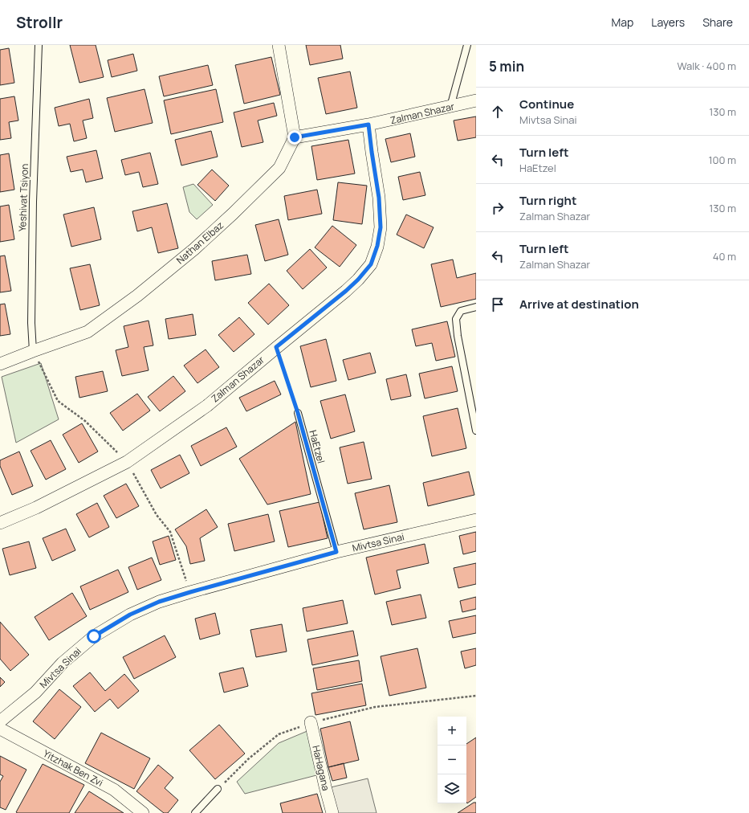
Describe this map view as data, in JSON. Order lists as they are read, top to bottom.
{
  "streets": {
    "street": [
      "Zalman Shazar",
      "Nathan Elbaz",
      "Mivtsa Sinai",
      "Yitzhak Ben Zvi",
      "HaHagana"
    ],
    "lane": ["Yeshivat Tsiyon", "HaEtzel"]
  },
  "crossings": [
    ["Zalman Shazar", "Nathan Elbaz"],
    ["Yeshivat Tsiyon", "Nathan Elbaz"],
    ["HaEtzel", "Mivtsa Sinai"]
  ],
  "page": {
    "header": "Strollr",
    "nav": ["Map", "Layers", "Share"],
    "heading": ["5 min", "Walk · 400 m"],
    "list": [
      ["Continue", "Mivtsa Sinai", "130 m"],
      ["Turn left", "HaEtzel", "100 m"],
      ["Turn right", "Zalman Shazar", "130 m"],
      ["Turn left", "Zalman Shazar", "40 m"],
      "Arrive at destination"
    ],
    "map_buttons": ["+", "−"]
  }
}
